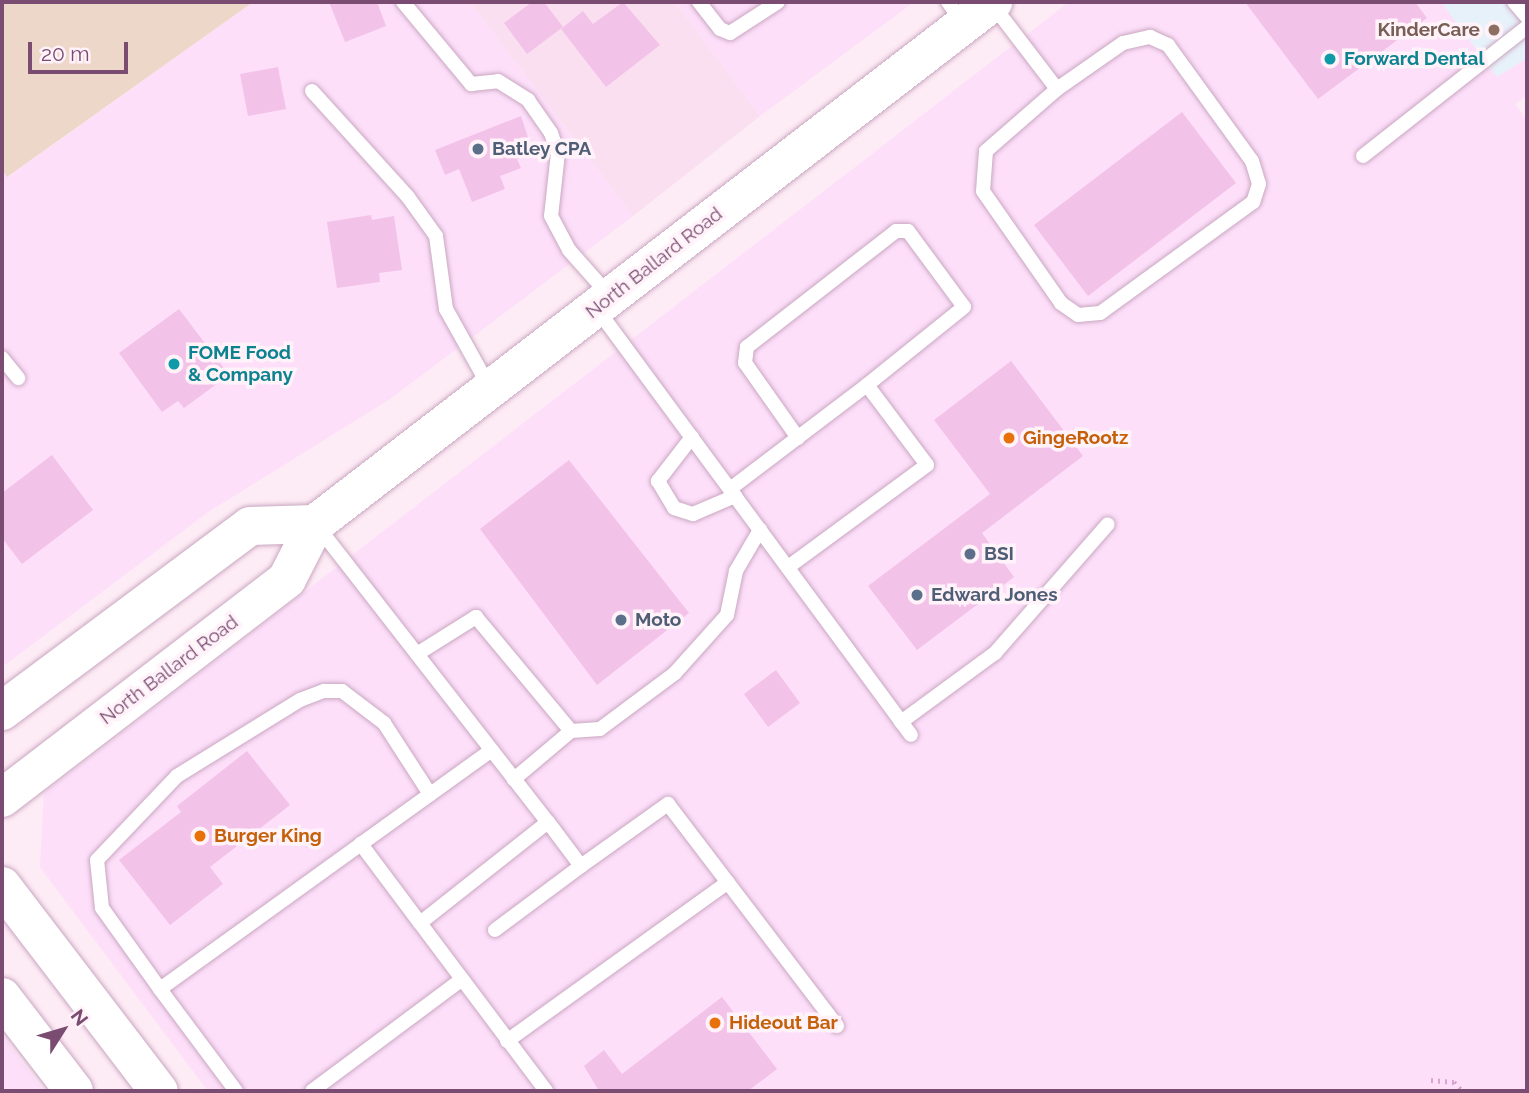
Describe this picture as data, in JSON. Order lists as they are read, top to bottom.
{
  "streets": {
    "main road": ["North Ballard Road"]
  },
  "places": [
    "KinderCare",
    "Forward Dental",
    "Batley CPA",
    "FOME Food & Company",
    "GingeRootz",
    "BSI",
    "Edward Jones",
    "Moto",
    "Burger King",
    "Hideout Bar"
  ],
  "scale_bar": "20 m",
  "north": "top right"
}
